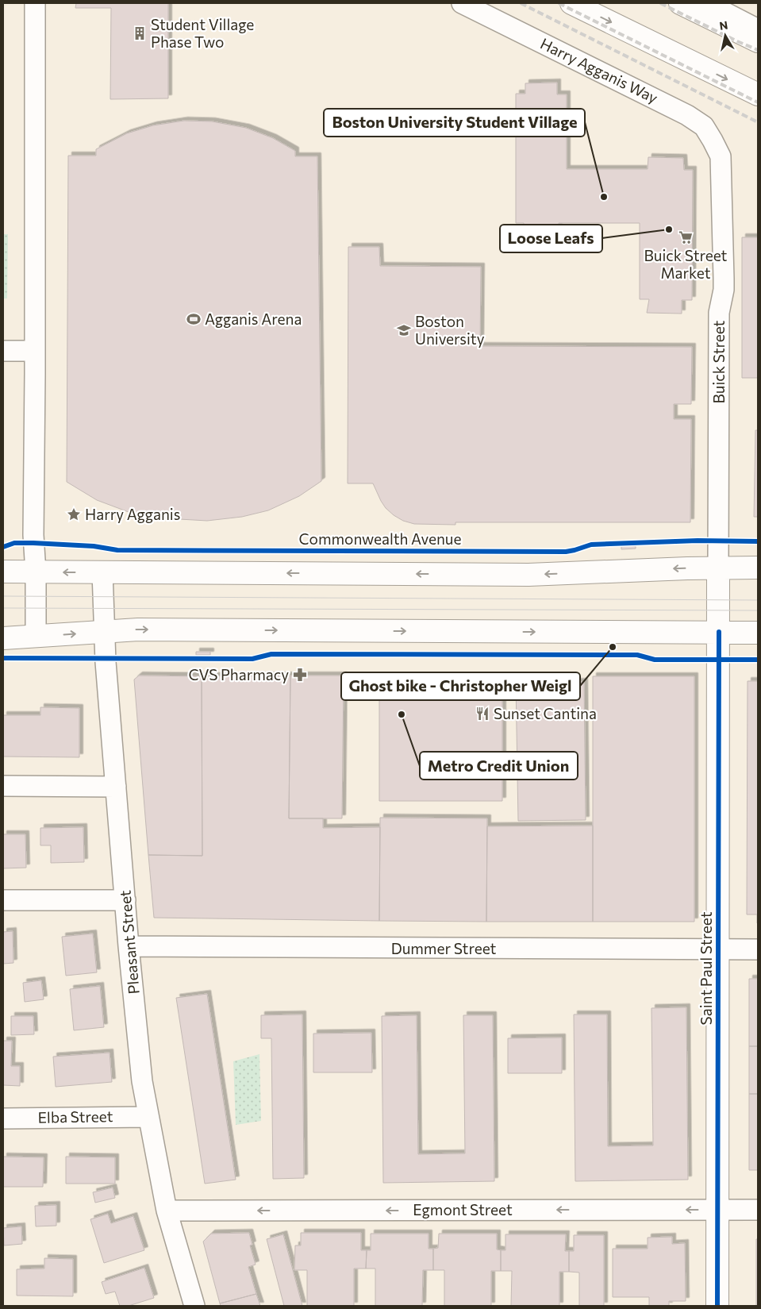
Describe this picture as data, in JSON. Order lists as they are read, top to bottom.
{
  "streets": {
    "main road": ["Saint Paul Street"],
    "street": [
      "Harry Agganis Way",
      "Buick Street",
      "Pleasant Street",
      "Dummer Street",
      "Elba Street",
      "Egmont Street"
    ],
    "cycle path": ["Commonwealth Avenue"]
  },
  "crossings": [
    ["Harry Agganis Way", "Buick Street"],
    ["Buick Street", "Saint Paul Street"],
    ["Pleasant Street", "Dummer Street"],
    ["Pleasant Street", "Elba Street"],
    ["Pleasant Street", "Egmont Street"],
    ["Dummer Street", "Saint Paul Street"],
    ["Saint Paul Street", "Egmont Street"]
  ],
  "one_way": ["Egmont Street"],
  "places": {
    "building": ["Student Village Phase Two"],
    "other": [
      "Boston University Student Village",
      "Loose Leafs",
      "Ghost bike - Christopher Weigl",
      "Metro Credit Union"
    ],
    "supermarket": ["Buick Street Market"],
    "sports": ["Agganis Arena"],
    "school or university": ["Boston University"],
    "place": ["Harry Agganis"],
    "pharmacy": ["CVS Pharmacy"],
    "restaurant": ["Sunset Cantina"]
  },
  "north": "top"
}
